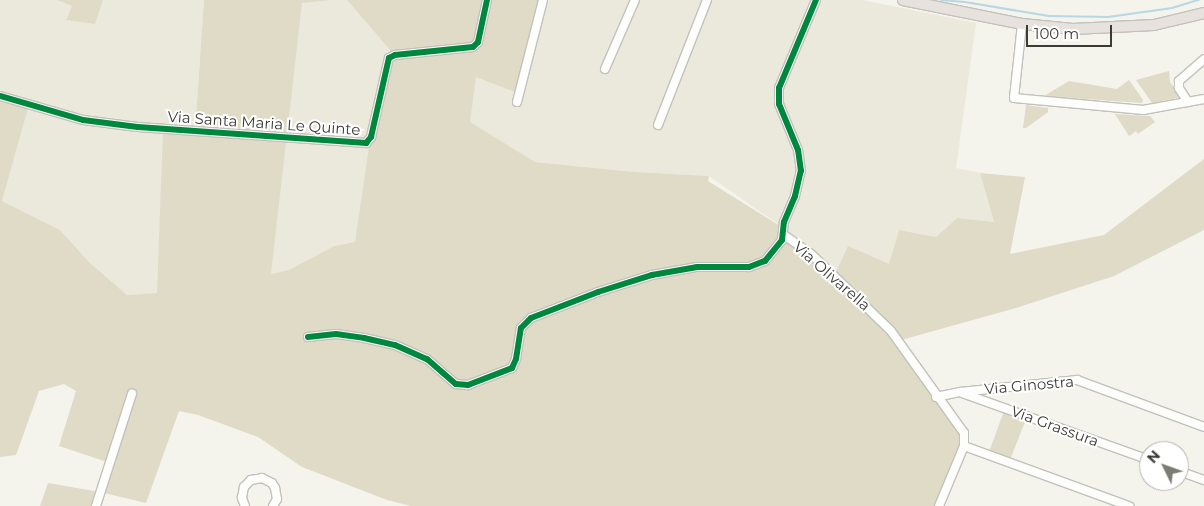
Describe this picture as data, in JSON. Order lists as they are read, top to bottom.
{
  "streets": {
    "street": [
      "Via Santa Maria Le Quinte",
      "Via Olivarella",
      "Via Ginostra",
      "Via Grassura"
    ]
  },
  "crossings": [
    ["Via Olivarella", "Via Ginostra"],
    ["Via Ginostra", "Via Grassura"]
  ],
  "scale_bar": "100 m",
  "north": "top left"
}
